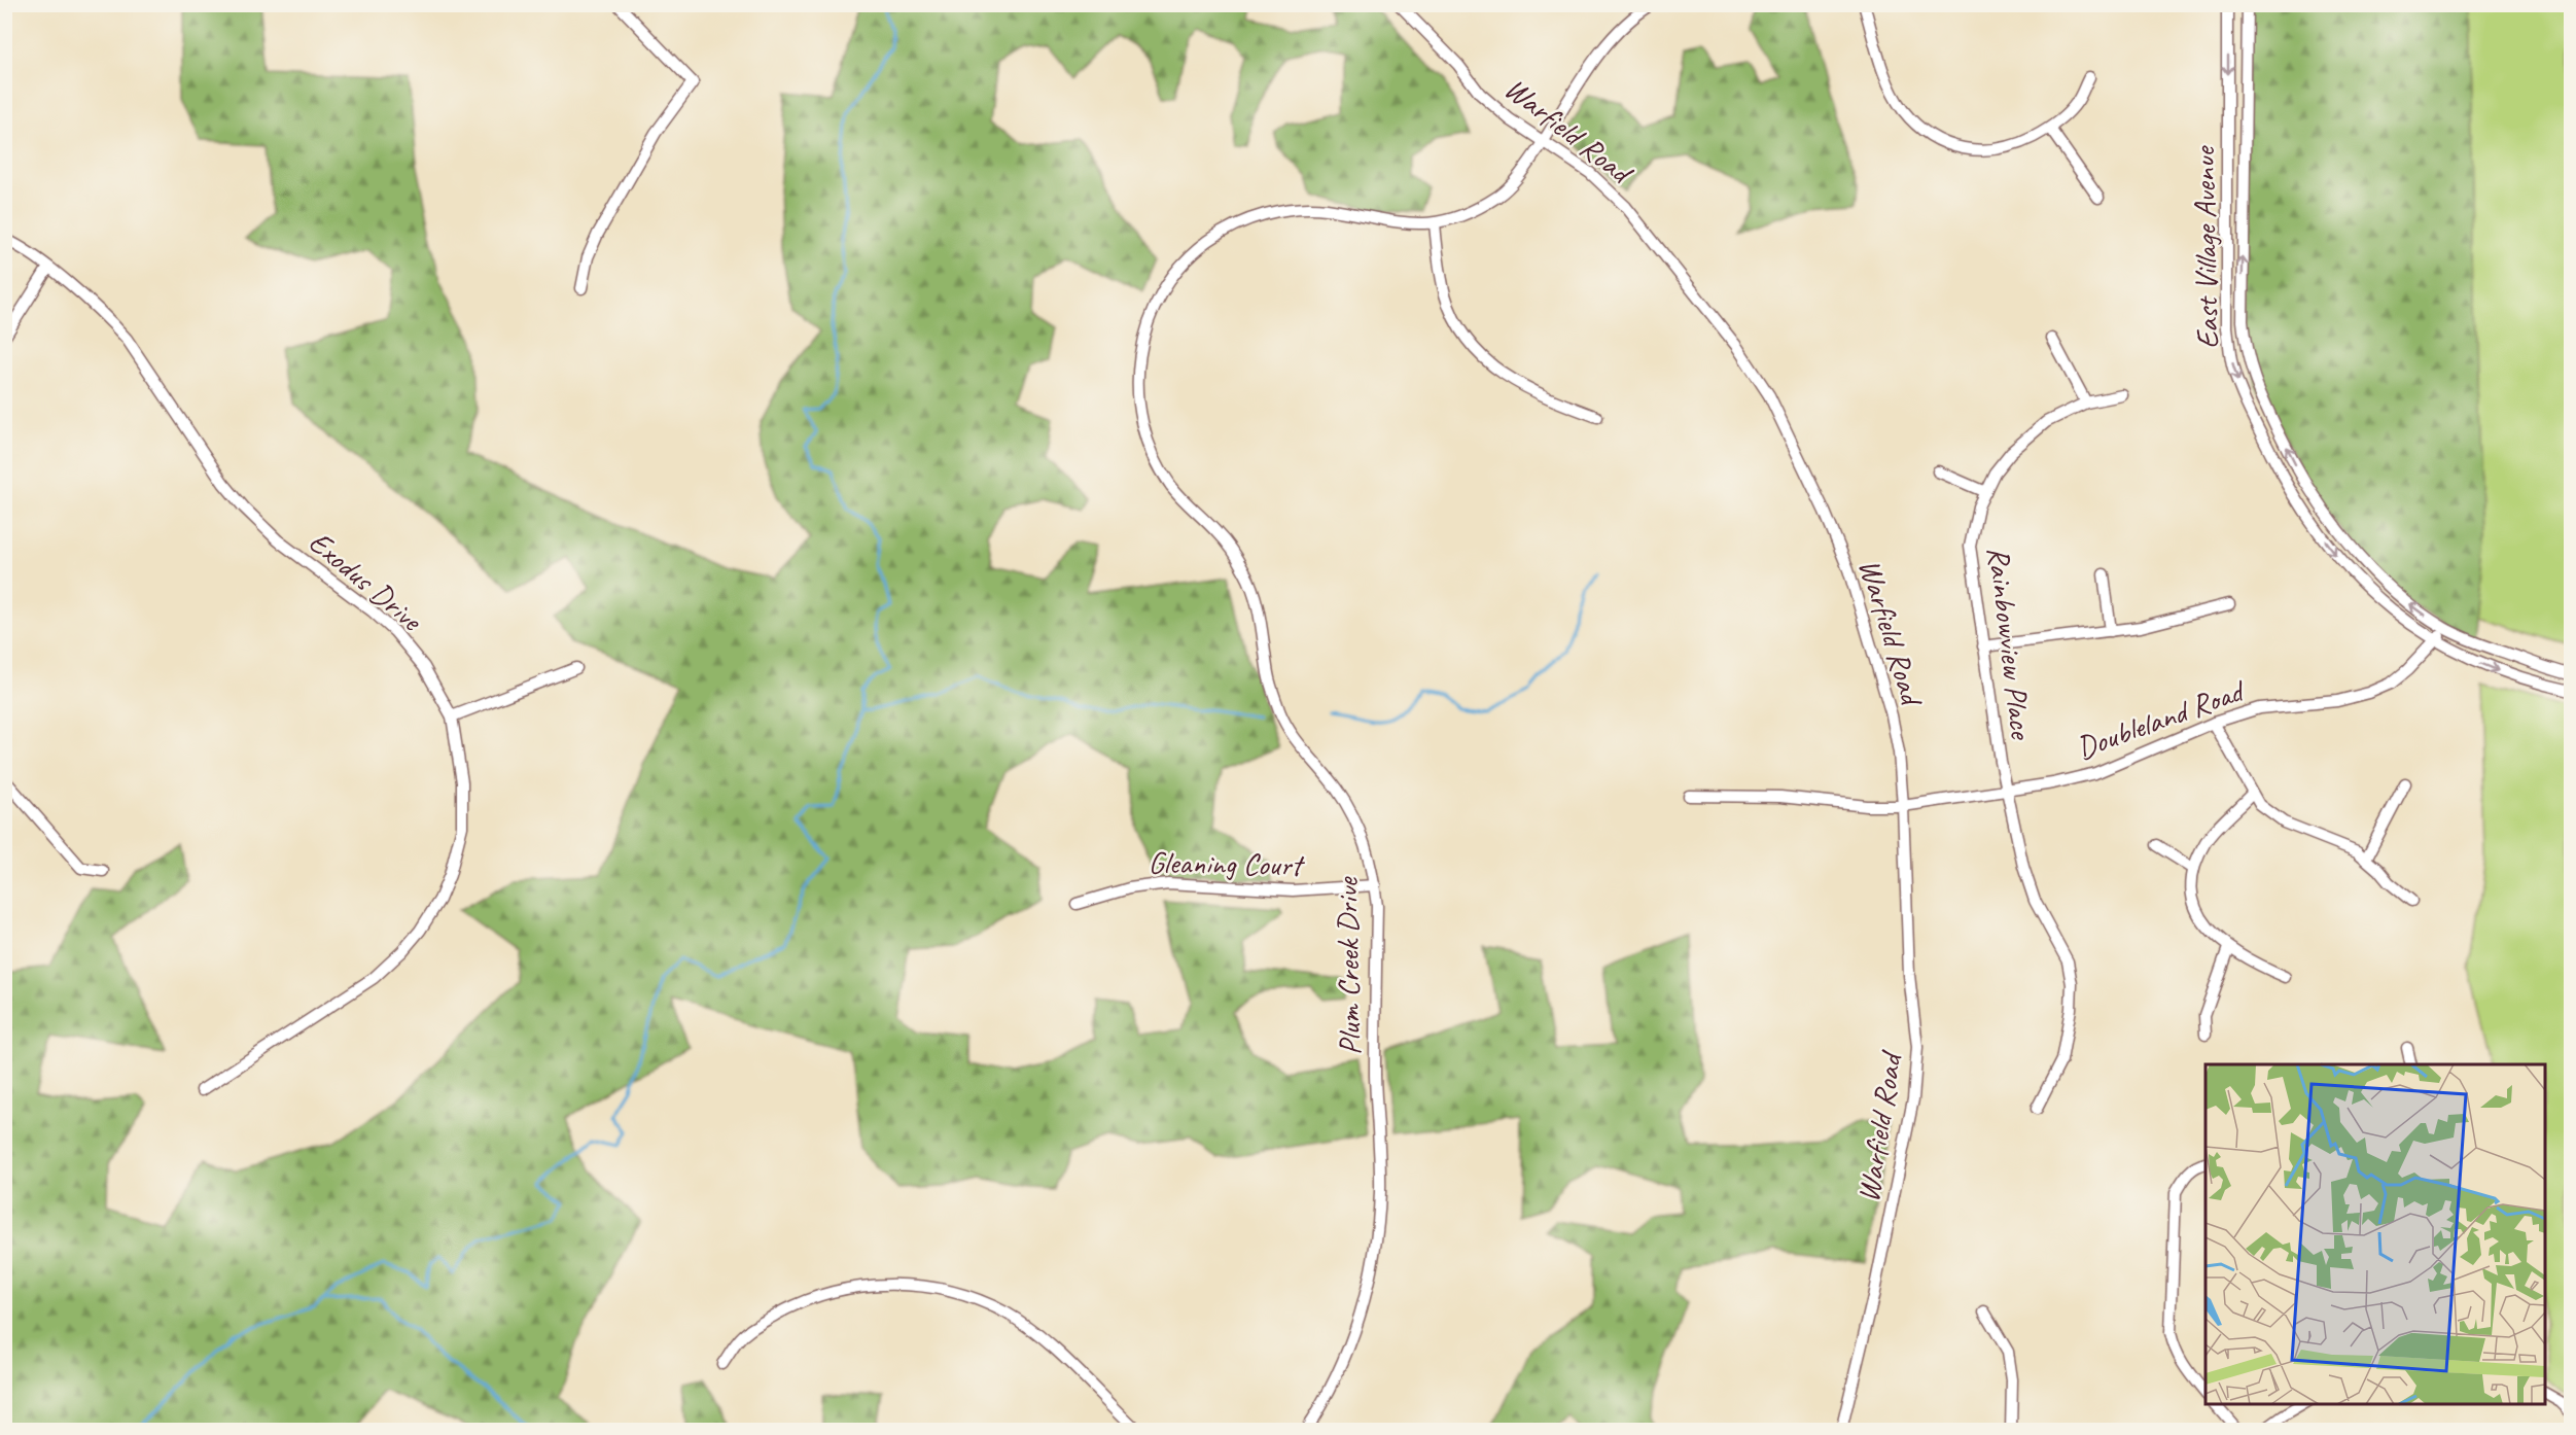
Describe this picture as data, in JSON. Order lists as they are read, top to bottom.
{
  "streets": {
    "street": [
      "Warfield Road",
      "East Village Avenue",
      "Exodus Drive",
      "Rainbowview Place",
      "Doubleland Road",
      "Gleaning Court",
      "Plum Creek Drive"
    ]
  },
  "crossings": [
    ["Warfield Road", "Doubleland Road"],
    ["Warfield Road", "Plum Creek Drive"],
    ["East Village Avenue", "Doubleland Road"],
    ["Rainbowview Place", "Doubleland Road"],
    ["Gleaning Court", "Plum Creek Drive"]
  ]
}
